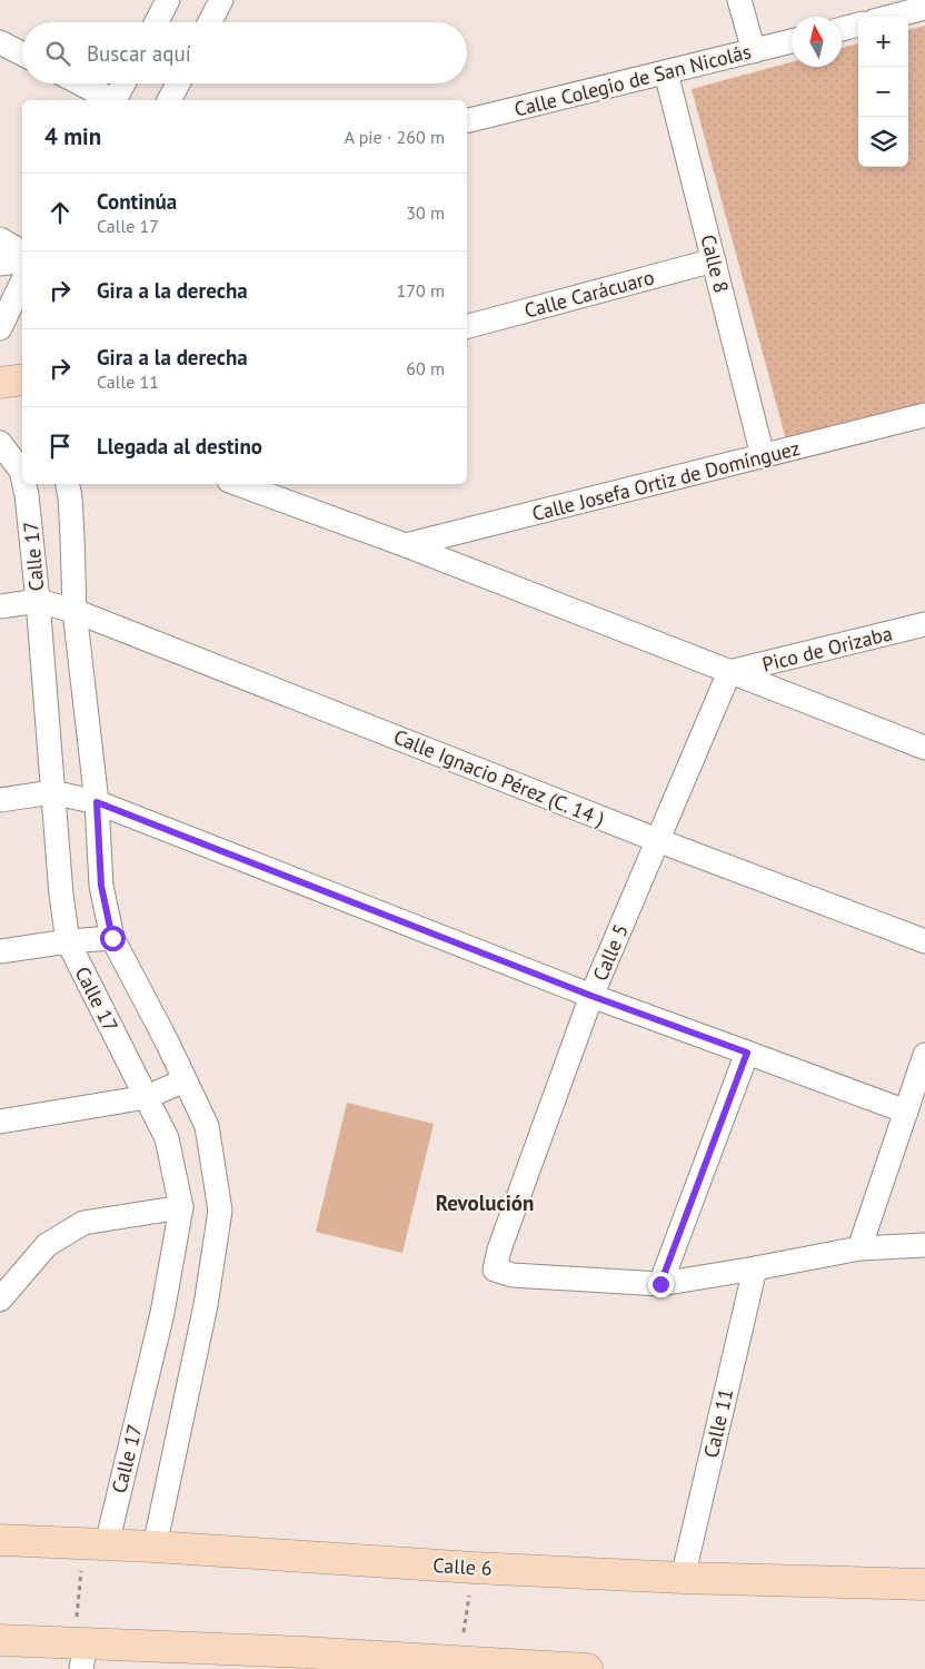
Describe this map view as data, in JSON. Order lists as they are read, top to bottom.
{
  "streets": {
    "main road": ["Calle 6"],
    "street": [
      "Calle Colegio de San Nicolás",
      "Calle 8",
      "Calle Carácuaro",
      "Calle Josefa Ortiz de Domínguez",
      "Calle 17",
      "Pico de Orizaba",
      "Calle Ignacio Pérez (C. 14 )",
      "Calle 5",
      "Calle 11"
    ]
  },
  "crossings": [
    ["Calle Colegio de San Nicolás", "Calle 8"],
    ["Calle 8", "Calle Carácuaro"],
    ["Calle 8", "Calle Josefa Ortiz de Domínguez"],
    ["Calle 17", "Calle Ignacio Pérez (C. 14 )"],
    ["Calle 17", "Calle 6"],
    ["Pico de Orizaba", "Calle 5"],
    ["Calle Ignacio Pérez (C. 14 )", "Calle 5"],
    ["Calle 11", "Calle 6"]
  ],
  "districts": ["Revolución"],
  "north": "top",
  "page": {
    "map_buttons": ["+", "−"],
    "search": "Buscar aquí",
    "heading": ["4 min", "A pie · 260 m"],
    "list": [
      ["Continúa", "Calle 17", "30 m"],
      ["Gira a la derecha", "170 m"],
      ["Gira a la derecha", "Calle 11", "60 m"],
      "Llegada al destino"
    ]
  }
}
